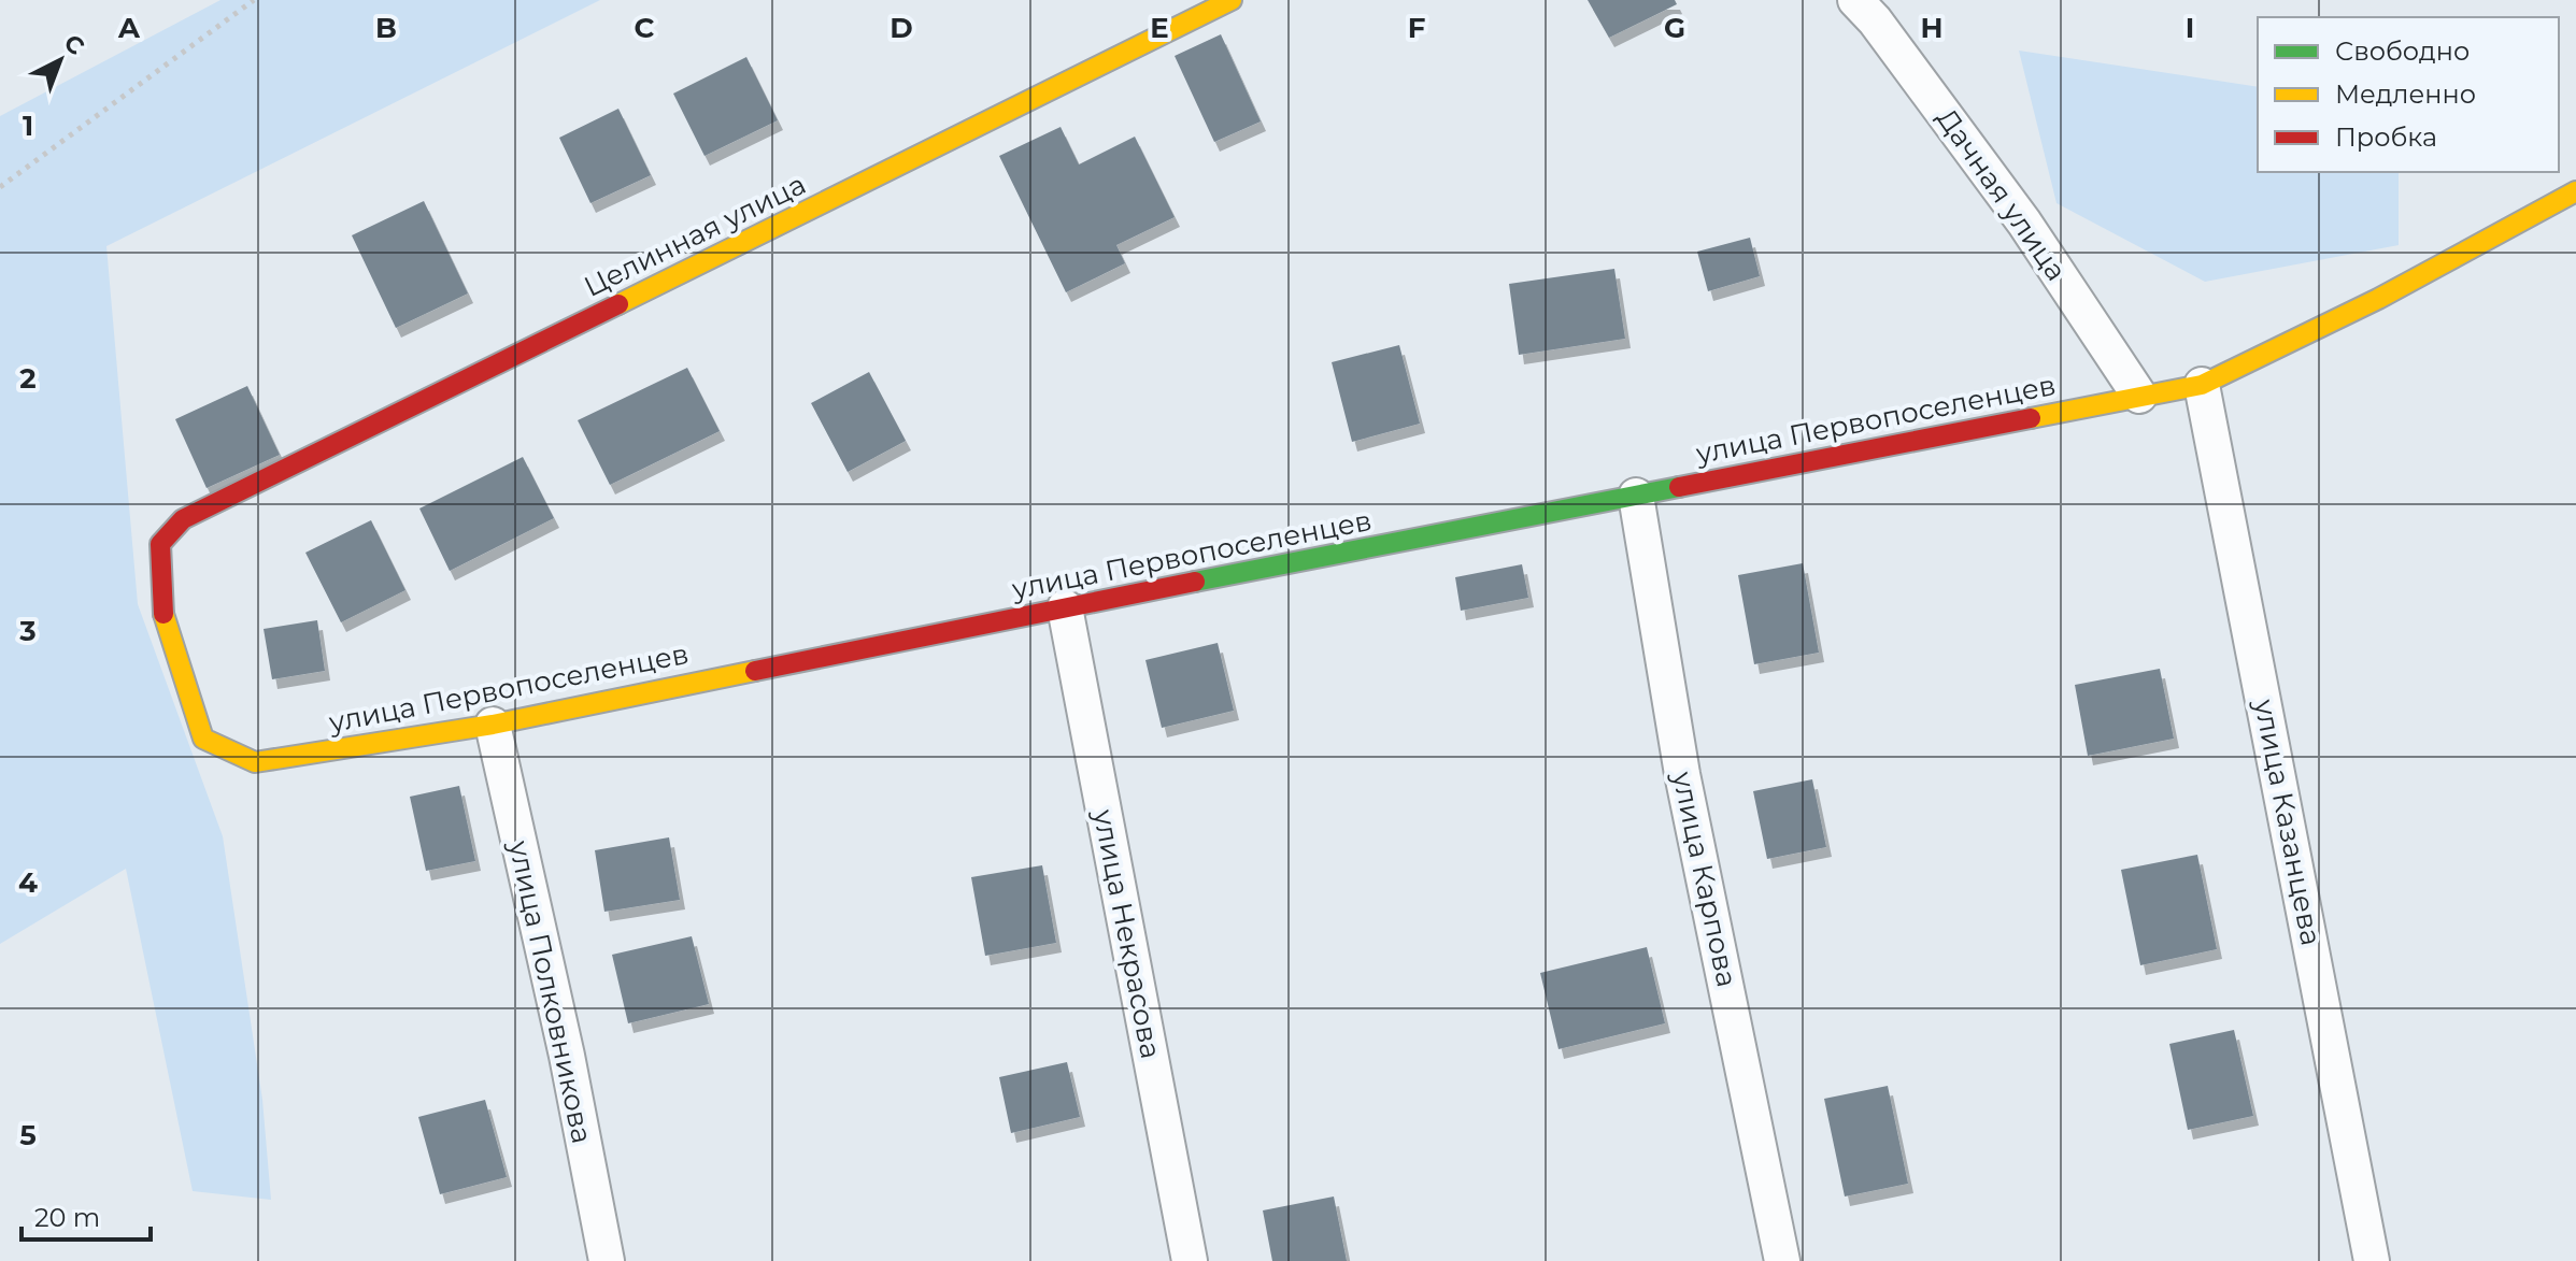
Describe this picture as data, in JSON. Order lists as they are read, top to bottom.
{
  "streets": {
    "street": [
      "Дачная улица",
      "Целинная улица",
      "улица Первопоселенцев",
      "улица Казанцева",
      "улица Карпова",
      "улица Некрасова",
      "улица Полковникова"
    ]
  },
  "crossings": [
    ["Дачная улица", "улица Первопоселенцев"],
    ["Целинная улица", "улица Первопоселенцев"],
    ["улица Первопоселенцев", "улица Казанцева"],
    ["улица Первопоселенцев", "улица Карпова"],
    ["улица Первопоселенцев", "улица Некрасова"],
    ["улица Первопоселенцев", "улица Полковникова"]
  ],
  "legend": ["Свободно", "Медленно", "Пробка"],
  "scale_bar": "20 m",
  "north": "top right",
  "grid": {
    "columns": [
      "A",
      "B",
      "C",
      "D",
      "E",
      "F",
      "G",
      "H",
      "I"
    ],
    "rows": [
      "1",
      "2",
      "3",
      "4",
      "5"
    ]
  }
}
